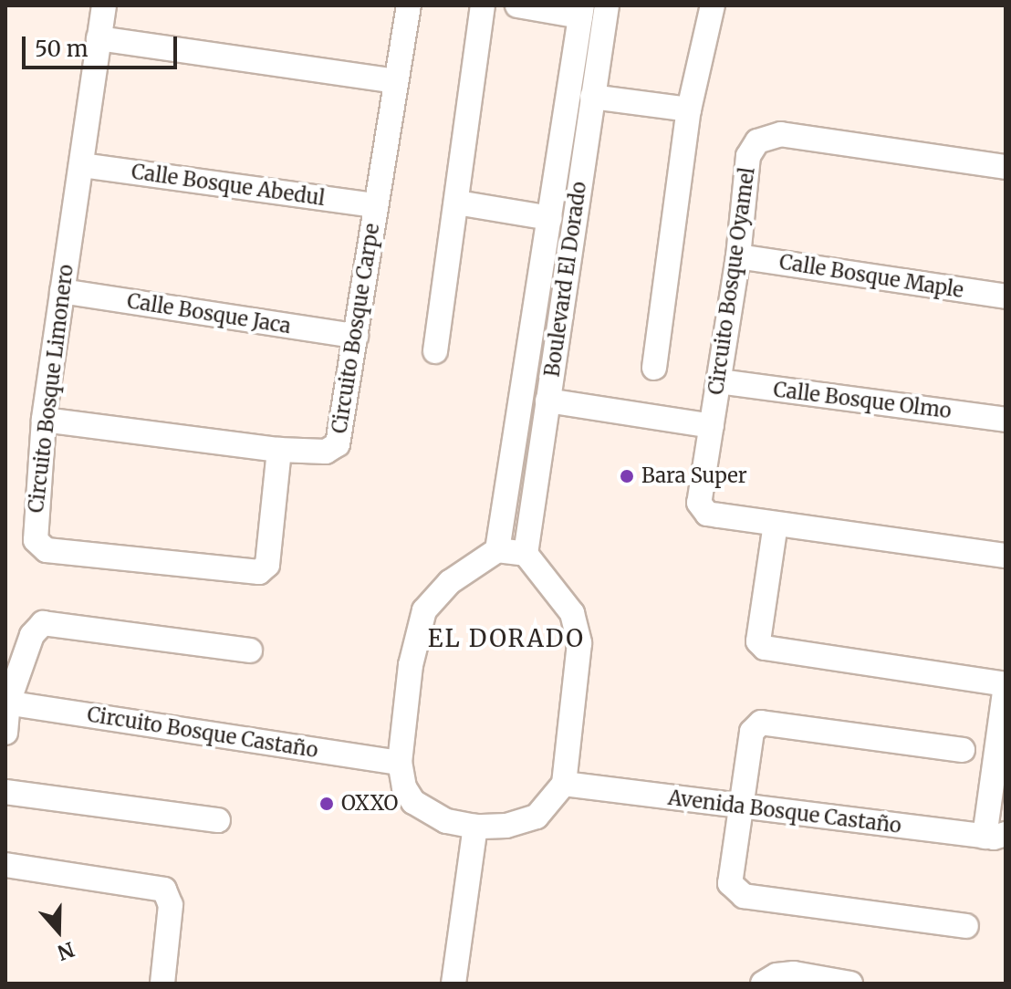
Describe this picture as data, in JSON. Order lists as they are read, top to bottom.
{
  "streets": {
    "street": [
      "Calle Bosque Abedul",
      "Calle Bosque Maple",
      "Boulevard El Dorado",
      "Circuito Bosque Oyamel",
      "Calle Bosque Jaca",
      "Circuito Bosque Carpe",
      "Circuito Bosque Limonero",
      "Calle Bosque Olmo",
      "Circuito Bosque Castaño",
      "Avenida Bosque Castaño"
    ]
  },
  "crossings": [
    ["Calle Bosque Abedul", "Circuito Bosque Carpe"],
    ["Calle Bosque Abedul", "Circuito Bosque Limonero"],
    ["Calle Bosque Maple", "Circuito Bosque Oyamel"],
    ["Boulevard El Dorado", "Circuito Bosque Castaño"],
    ["Boulevard El Dorado", "Avenida Bosque Castaño"],
    ["Circuito Bosque Oyamel", "Calle Bosque Olmo"],
    ["Calle Bosque Jaca", "Circuito Bosque Carpe"],
    ["Calle Bosque Jaca", "Circuito Bosque Limonero"],
    ["Circuito Bosque Carpe", "Circuito Bosque Limonero"],
    ["Circuito Bosque Castaño", "Avenida Bosque Castaño"]
  ],
  "districts": ["EL DORADO"],
  "places": ["Bara Super", "OXXO"],
  "scale_bar": "50 m",
  "north": "bottom"
}
